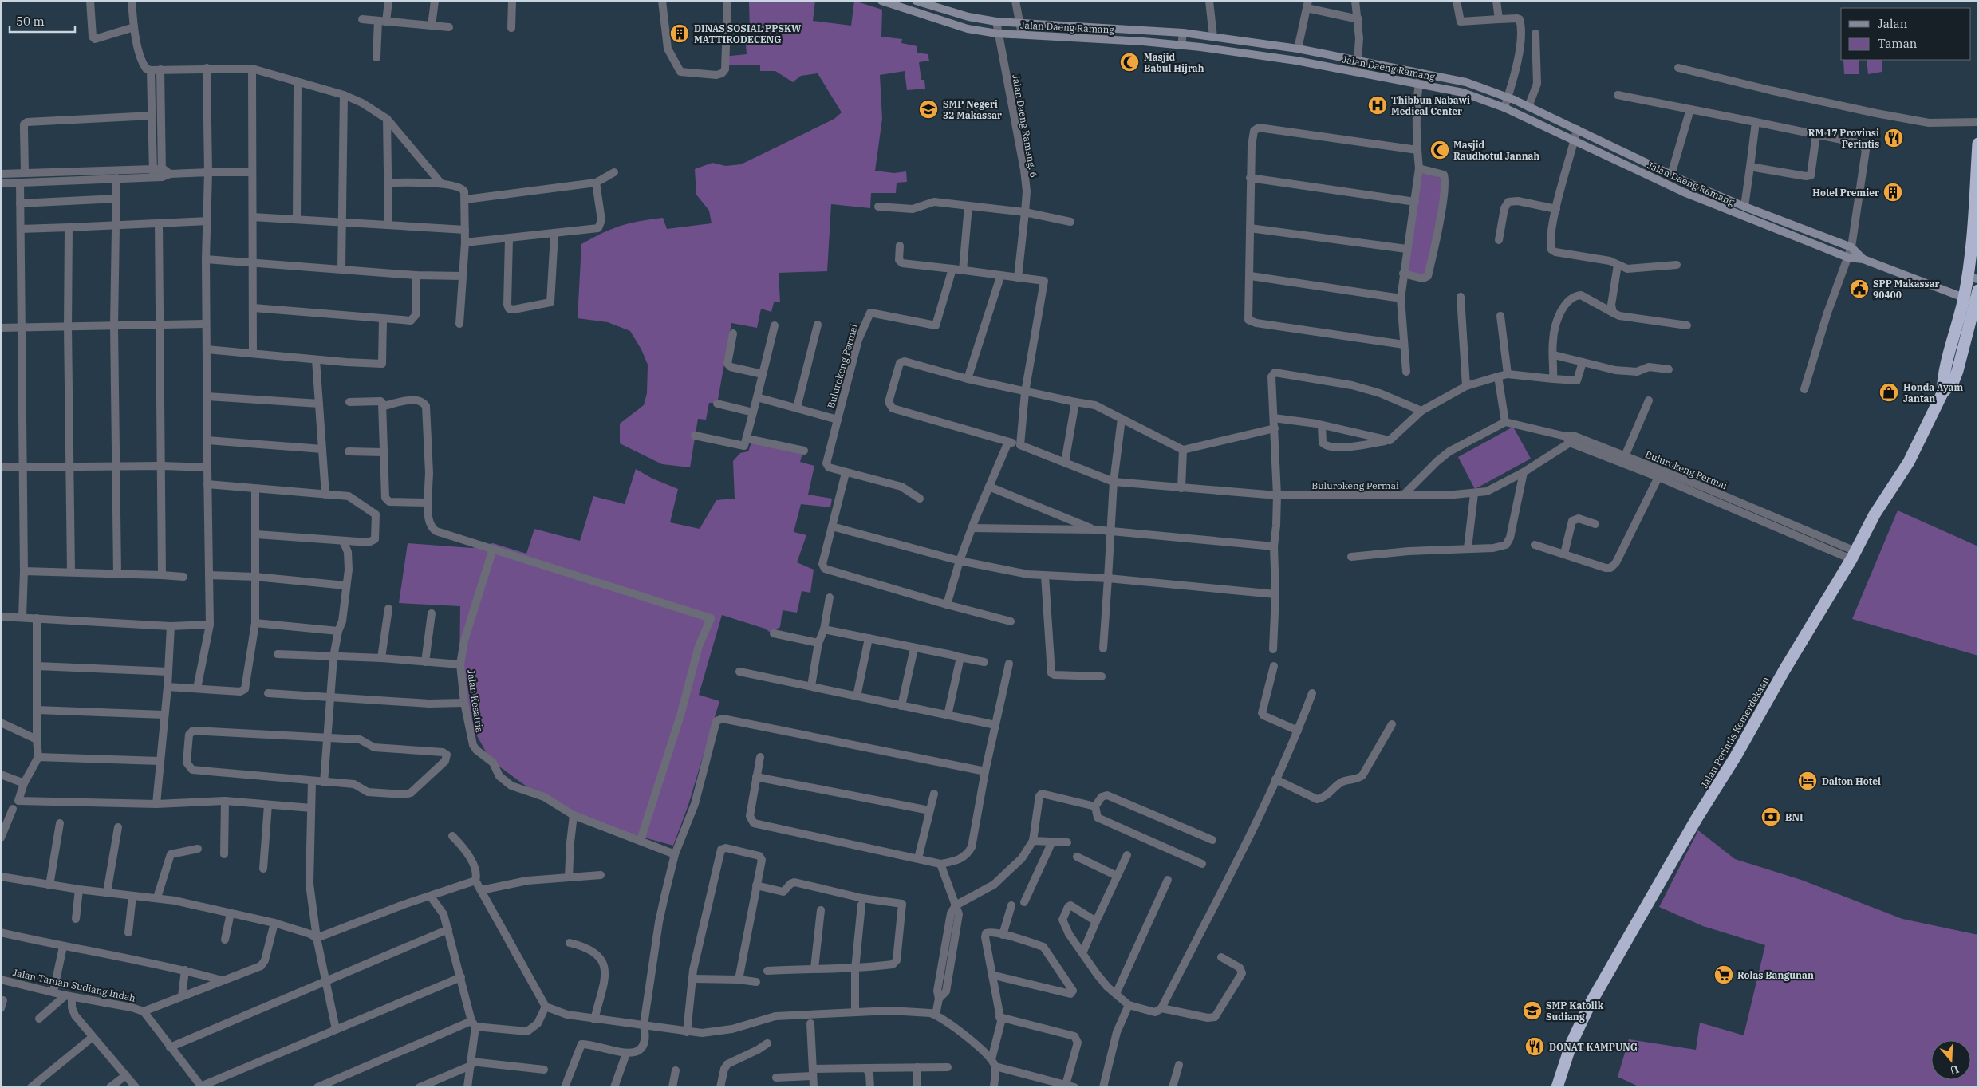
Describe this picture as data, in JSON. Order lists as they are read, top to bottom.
{
  "streets": {
    "highway": ["Jalan Perintis Kemerdekaan"],
    "main road": ["Jalan Daeng Ramang"],
    "street": [
      "Jalan Daeng Ramang. 6",
      "Bulurokeng Permai",
      "Jalan Kesatria",
      "Jalan Taman Sudiang Indah"
    ]
  },
  "crossings": [
    ["Jalan Daeng Ramang", "Jalan Daeng Ramang. 6"],
    ["Jalan Daeng Ramang", "Jalan Perintis Kemerdekaan"],
    ["Bulurokeng Permai", "Jalan Perintis Kemerdekaan"]
  ],
  "places": {
    "building": ["DINAS SOSIAL PPSKW MATTIRODECENG", "Hotel Premier"],
    "mosque": ["Masjid Babul Hijrah", "Masjid Raudhotul Jannah"],
    "hospital": ["Thibbun Nabawi Medical Center"],
    "school or university": ["SMP Negeri 32 Makassar", "SMP Katolik Sudiang"],
    "restaurant": ["RM 17 Provinsi Perintis", "DONAT KAMPUNG"],
    "public building": ["SPP Makassar 90400"],
    "shop": ["Honda Ayam Jantan"],
    "hotel": ["Dalton Hotel"],
    "bank": ["BNI"],
    "supermarket": ["Rolas Bangunan"]
  },
  "legend": ["Jalan", "Taman"],
  "scale_bar": "50 m",
  "north": "bottom"
}
